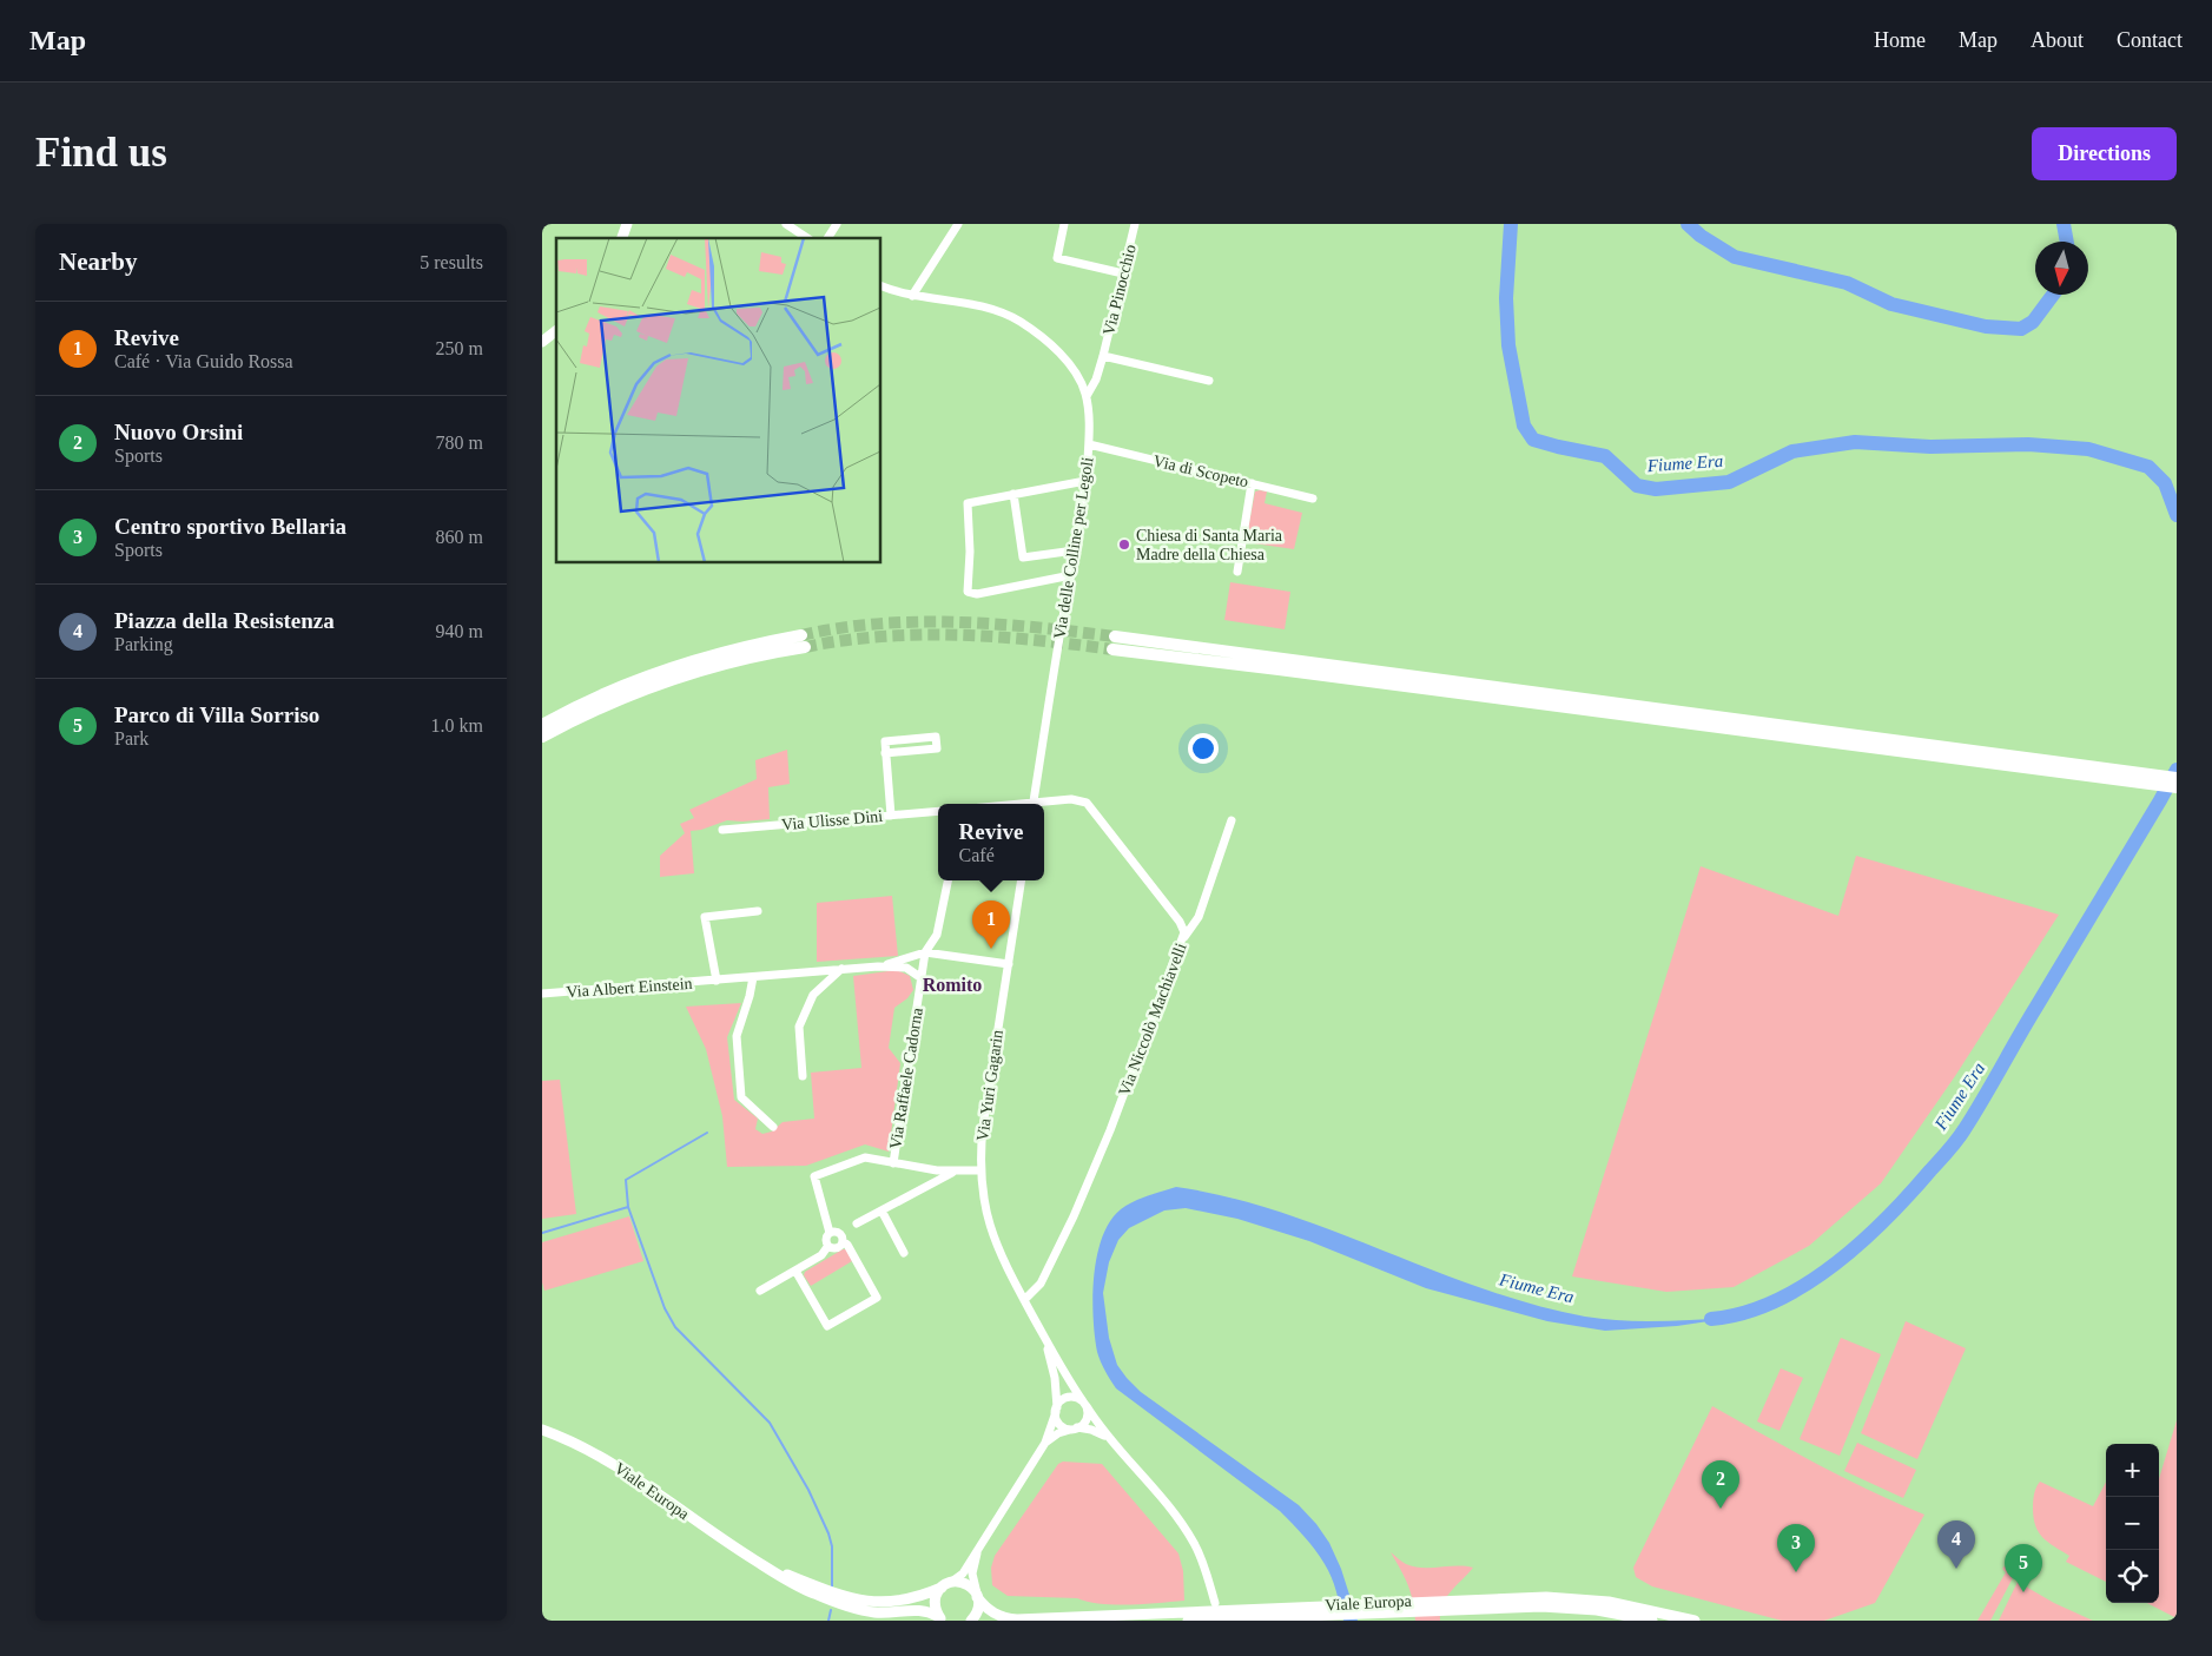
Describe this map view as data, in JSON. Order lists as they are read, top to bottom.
{
  "streets": {
    "main road": ["Viale Europa"],
    "street": [
      "Via Pinocchio",
      "Via di Scopeto",
      "Via delle Colline per Legoli",
      "Via Ulisse Dini",
      "Via Albert Einstein",
      "Via Niccolò Machiavelli",
      "Via Raffaele Cadorna",
      "Via Yuri Gagarin"
    ]
  },
  "crossings": [
    ["Via Pinocchio", "Via delle Colline per Legoli"],
    ["Via di Scopeto", "Via delle Colline per Legoli"],
    ["Via Albert Einstein", "Via Raffaele Cadorna"],
    ["Via Niccolò Machiavelli", "Via Yuri Gagarin"],
    ["Via Raffaele Cadorna", "Via Yuri Gagarin"]
  ],
  "districts": ["Romito"],
  "water": ["Fiume Era"],
  "places": ["Chiesa di Santa Maria Madre della Chiesa"],
  "north": "bottom",
  "page": {
    "header": "Map",
    "nav": [
      "Home",
      "Map",
      "About",
      "Contact"
    ],
    "buttons": "Directions",
    "title": "Find us",
    "heading": ["Nearby", "5 results"],
    "list": [
      {
        "mark": "1",
        "name": "Revive",
        "note": "Café · Via Guido Rossa",
        "value": "250 m"
      },
      {
        "mark": "2",
        "name": "Nuovo Orsini",
        "note": "Sports",
        "value": "780 m"
      },
      {
        "mark": "3",
        "name": "Centro sportivo Bellaria",
        "note": "Sports",
        "value": "860 m"
      },
      {
        "mark": "4",
        "name": "Piazza della Resistenza",
        "note": "Parking",
        "value": "940 m"
      },
      {
        "mark": "5",
        "name": "Parco di Villa Sorriso",
        "note": "Park",
        "value": "1.0 km"
      }
    ],
    "popup": ["Revive", "Café"],
    "pins": [
      "1",
      "2",
      "4",
      "3",
      "5"
    ],
    "map_buttons": ["+", "−"]
  }
}
